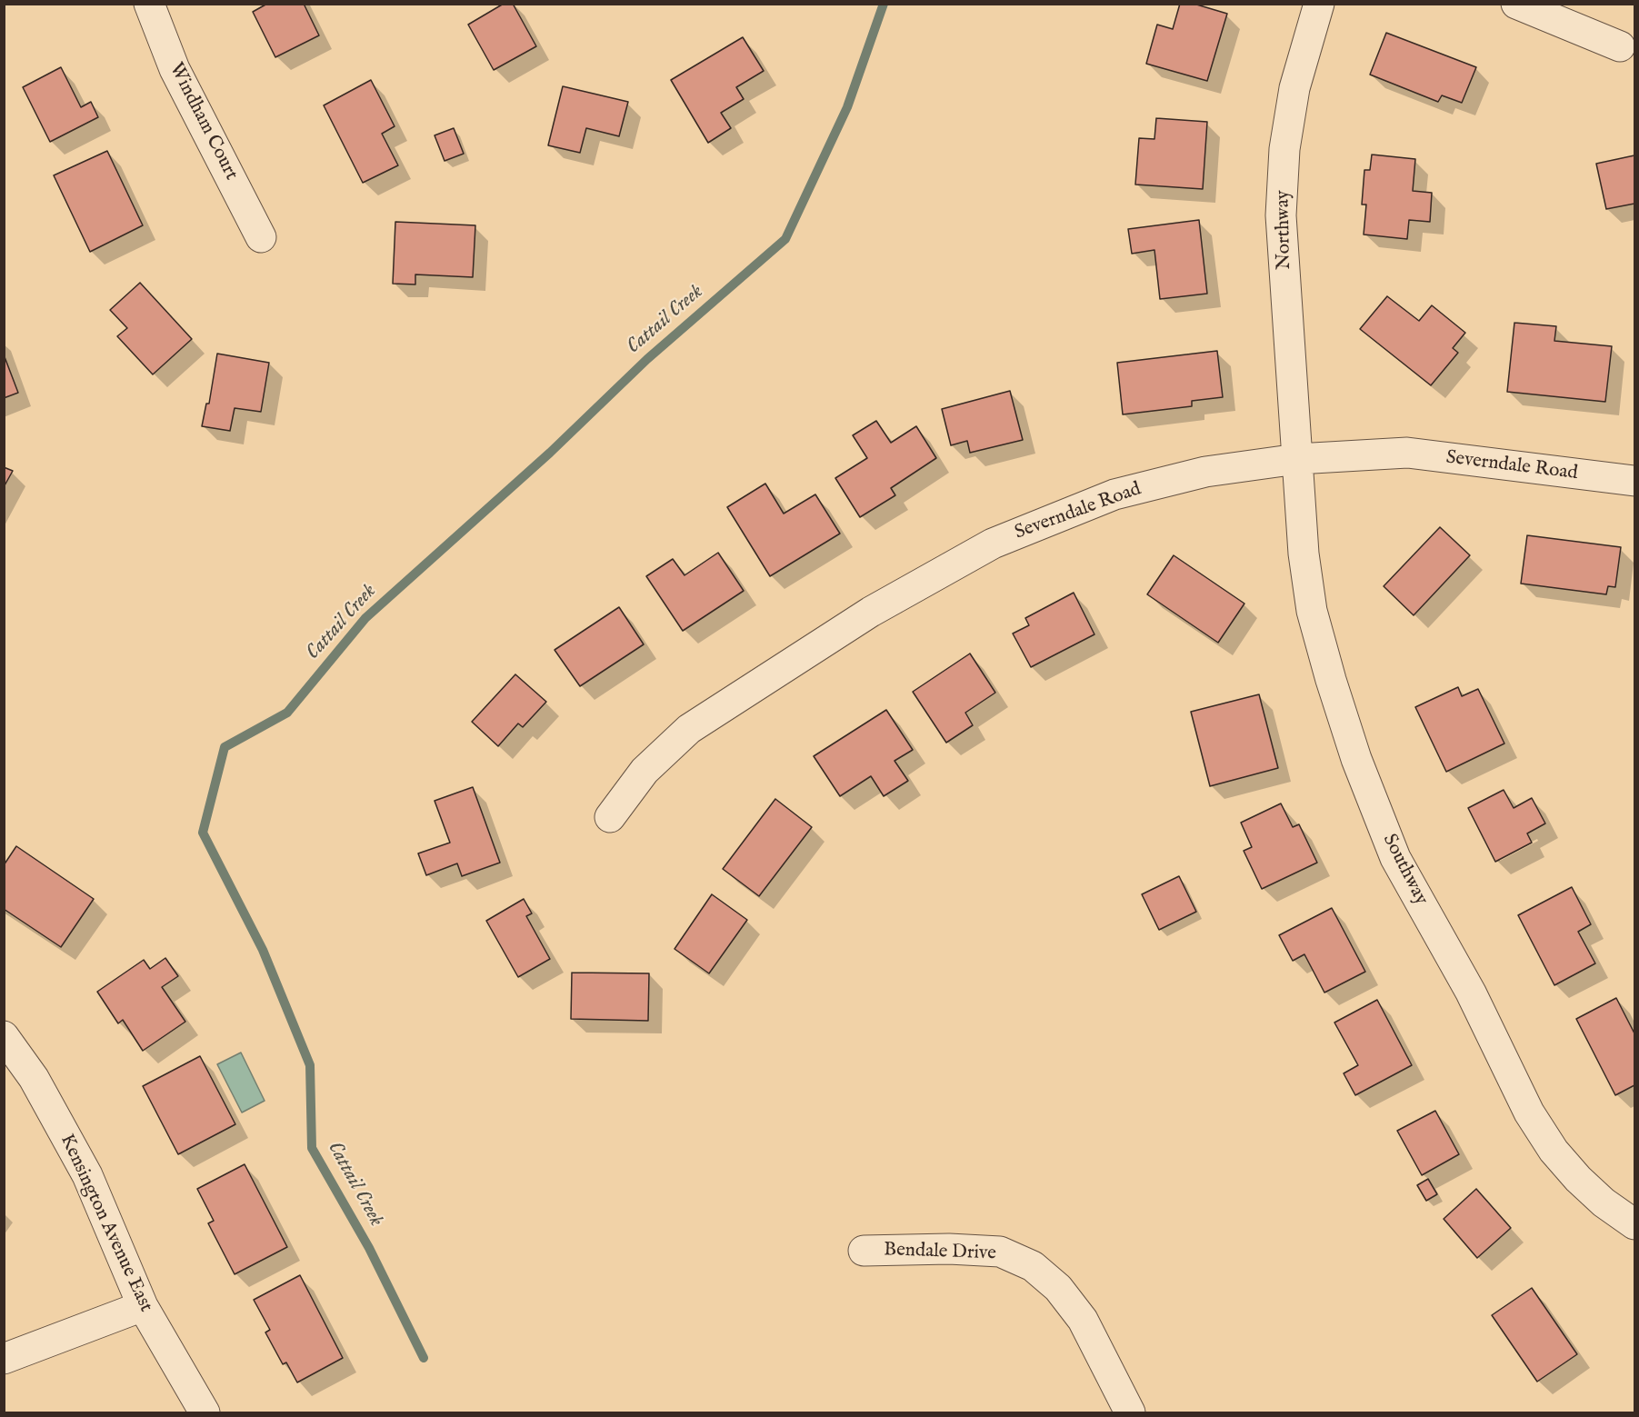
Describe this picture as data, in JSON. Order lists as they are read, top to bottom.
{
  "streets": {
    "street": [
      "Windham Court",
      "Northway",
      "Severndale Road",
      "Southway",
      "Kensington Avenue East",
      "Bendale Drive"
    ]
  },
  "crossings": [
    ["Northway", "Severndale Road"],
    ["Northway", "Southway"],
    ["Severndale Road", "Southway"]
  ],
  "water": ["Cattail Creek"]
}
